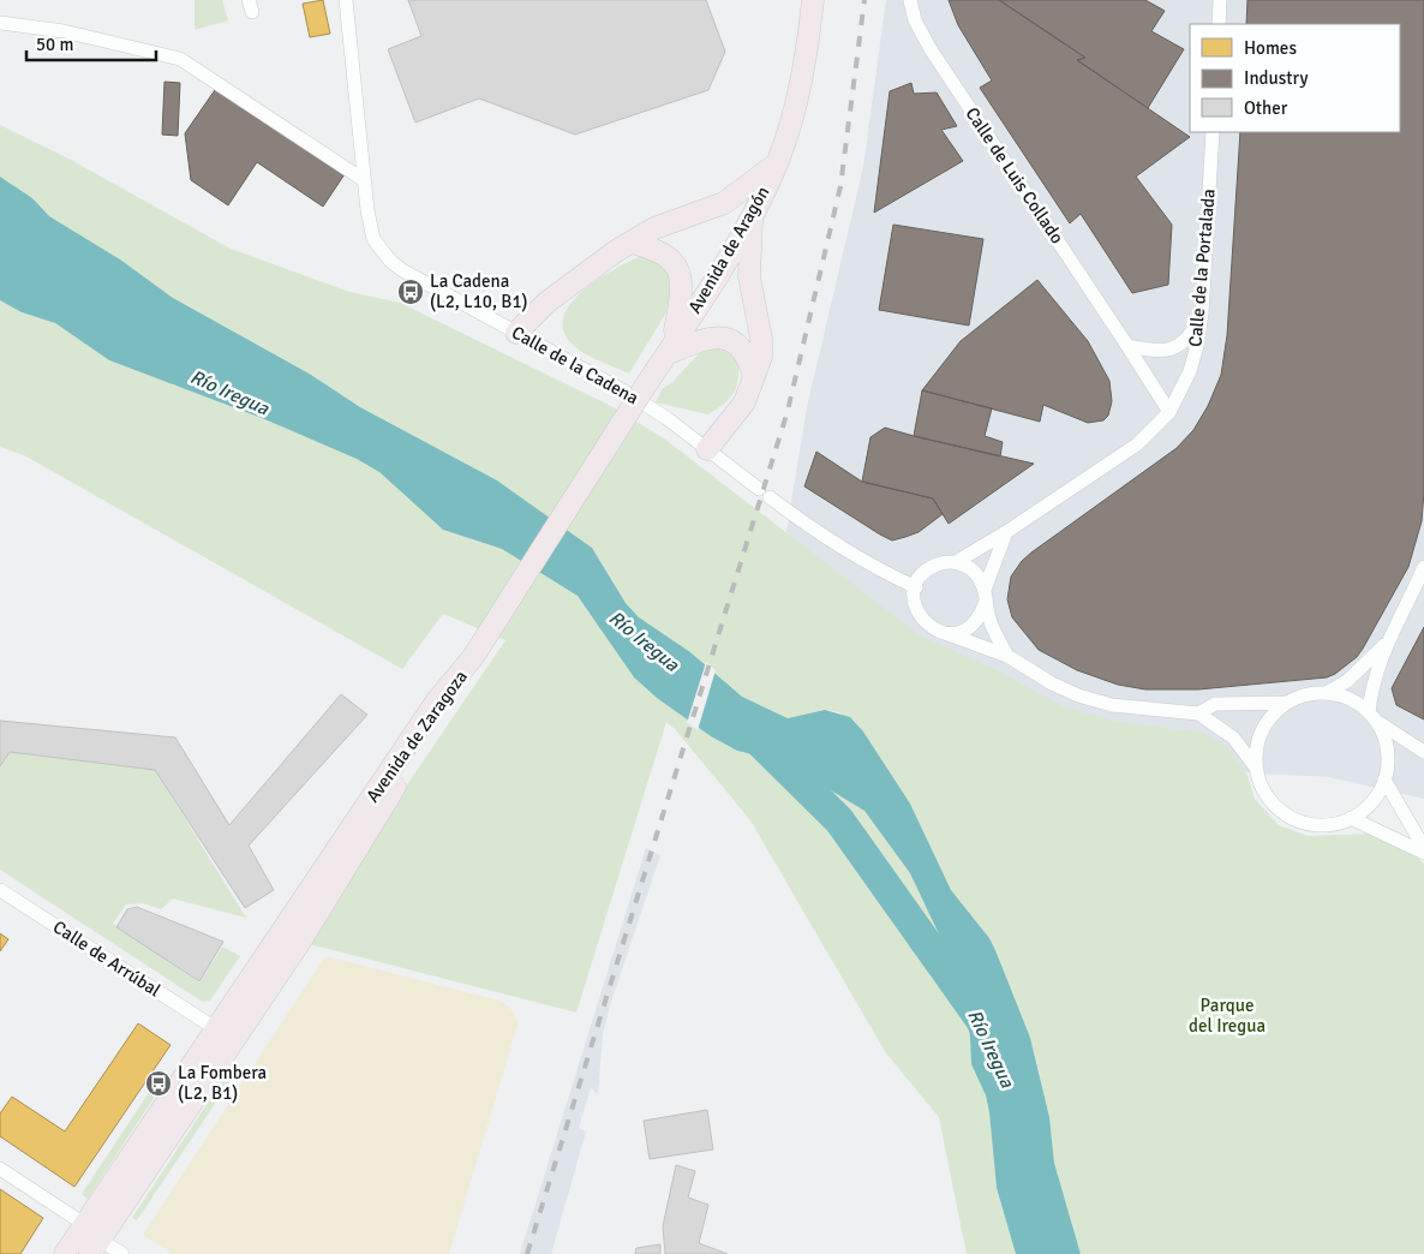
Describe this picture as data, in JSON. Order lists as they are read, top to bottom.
{
  "streets": {
    "main road": ["Avenida de Aragón", "Avenida de Zaragoza"],
    "street": [
      "Calle de Luis Collado",
      "Calle de la Portalada",
      "Calle de la Cadena",
      "Calle de Arrúbal"
    ]
  },
  "crossings": [
    ["Calle de Luis Collado", "Calle de la Portalada"],
    ["Avenida de Aragón", "Avenida de Zaragoza"],
    ["Calle de la Portalada", "Calle de la Cadena"],
    ["Avenida de Zaragoza", "Calle de Arrúbal"]
  ],
  "water": ["Río Iregua"],
  "parks": ["Parque del Iregua"],
  "places": {
    "bus stop": ["La Cadena (L2, L10, B1)", "La Fombera (L2, B1)"]
  },
  "legend": ["Homes", "Industry", "Other"],
  "scale_bar": "50 m"
}
